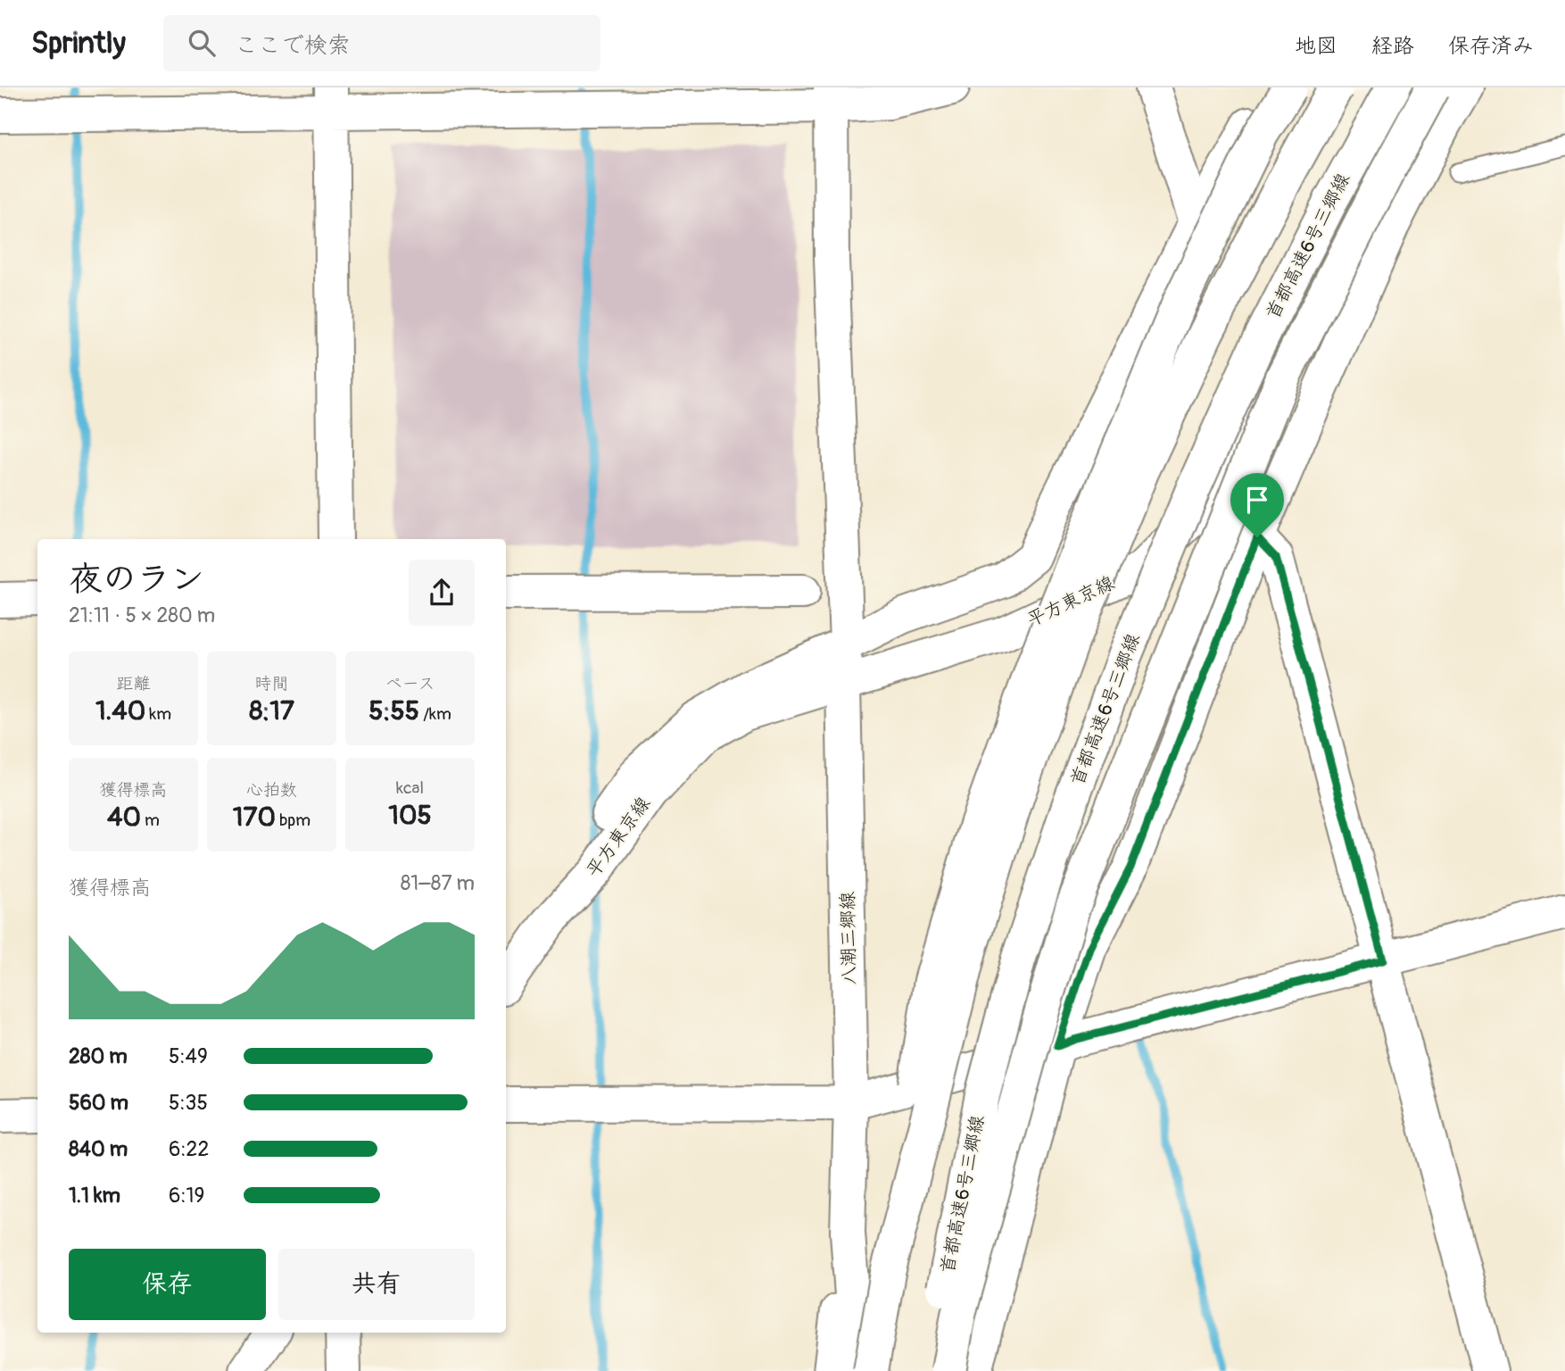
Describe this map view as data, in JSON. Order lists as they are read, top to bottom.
{
  "streets": {
    "main road": ["首都高速6号三郷線", "平方東京線", "八潮三郷線"]
  },
  "crossings": [
    ["平方東京線", "八潮三郷線"]
  ],
  "page": {
    "header": "Sprintly",
    "search": "ここで検索",
    "nav": ["地図", "経路", "保存済み"],
    "heading": ["夜のラン", "21:11 · 5 × 280 m"],
    "stats": [
      ["距離", "1.40 km"],
      ["時間", "8:17"],
      ["ペース", "5:55 /km"],
      ["獲得標高", "40 m"],
      ["心拍数", "170 bpm"],
      ["kcal", "105"]
    ],
    "chart": ["獲得標高", "81–87 m"],
    "list": [
      {
        "name": "280 m",
        "note": "5:49"
      },
      {
        "name": "560 m",
        "note": "5:35"
      },
      {
        "name": "840 m",
        "note": "6:22"
      },
      {
        "name": "1.1 km",
        "note": "6:19"
      }
    ],
    "buttons": ["保存", "共有"]
  }
}
